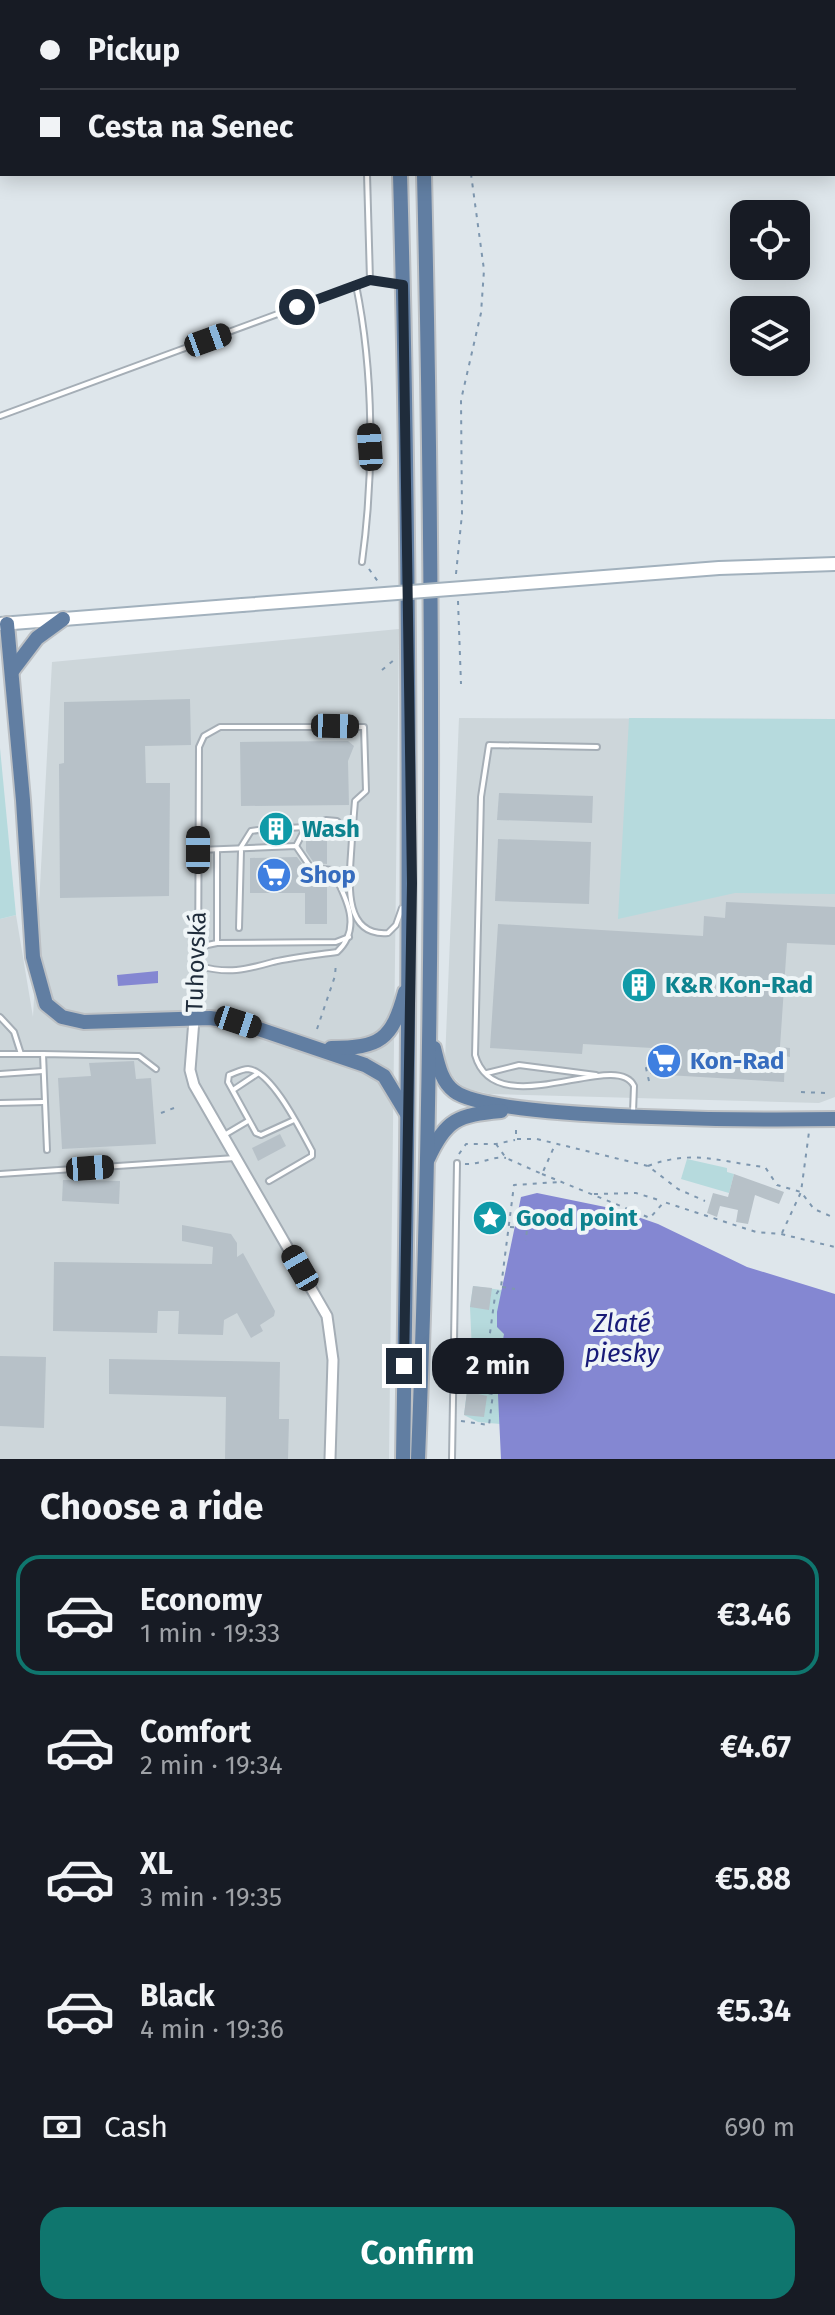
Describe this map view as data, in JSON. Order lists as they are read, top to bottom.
{
  "streets": {
    "street": ["Tuhovská"]
  },
  "water": ["Zlaté piesky"],
  "places": {
    "building": ["Wash", "K&R Kon-Rad"],
    "supermarket": ["Shop", "Kon-Rad"],
    "place": ["Good point"]
  },
  "page": {
    "banner": ["Pickup", "Cesta na Senec"],
    "bubble": "2 min",
    "heading": "Choose a ride",
    "list": [
      {
        "name": "Economy",
        "note": "1 min · 19:33",
        "value": "€3.46"
      },
      {
        "name": "Comfort",
        "note": "2 min · 19:34",
        "value": "€4.67"
      },
      {
        "name": "XL",
        "note": "3 min · 19:35",
        "value": "€5.88"
      },
      {
        "name": "Black",
        "note": "4 min · 19:36",
        "value": "€5.34"
      }
    ],
    "pay": ["Cash", "690 m"],
    "buttons": "Confirm"
  }
}
